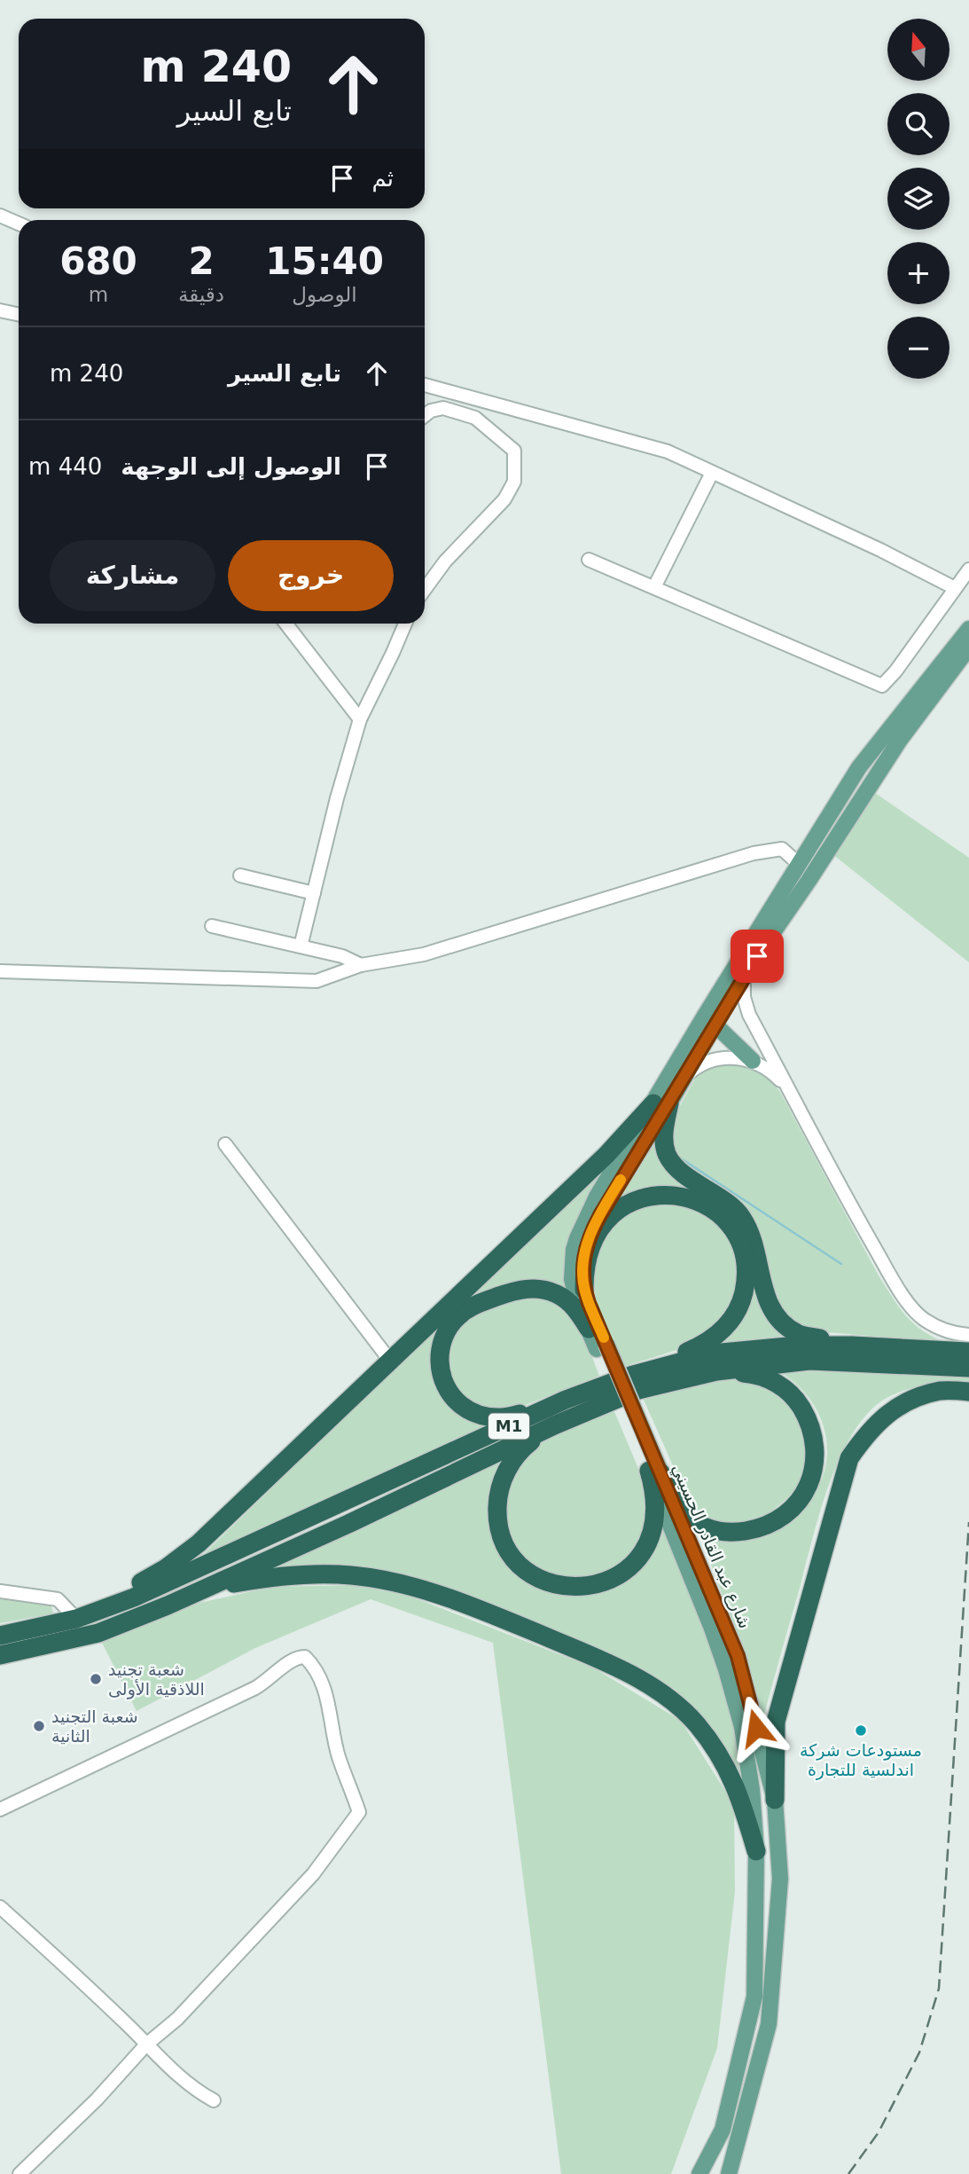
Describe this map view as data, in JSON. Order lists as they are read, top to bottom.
{
  "streets": {
    "highway": ["M1"],
    "main road": ["شارع عبد القادر الحسيني"]
  },
  "places": ["شعبة تجنيد اللاذقية الأولى", "شعبة التجنيد الثانية", "مستودعات شركة اندلسية للتجارة"],
  "north": "top",
  "page": {
    "map_buttons": ["+", "−"],
    "turn": ["240 m", "تابع السير"],
    "then": "ثم",
    "eta": [
      "15:40",
      "الوصول",
      "2",
      "دقيقة",
      "680",
      "m"
    ],
    "list": [
      {
        "name": "تابع السير",
        "value": "240 m"
      },
      {
        "name": "الوصول إلى الوجهة",
        "value": "440 m"
      }
    ],
    "buttons": ["خروج", "مشاركة"]
  }
}
